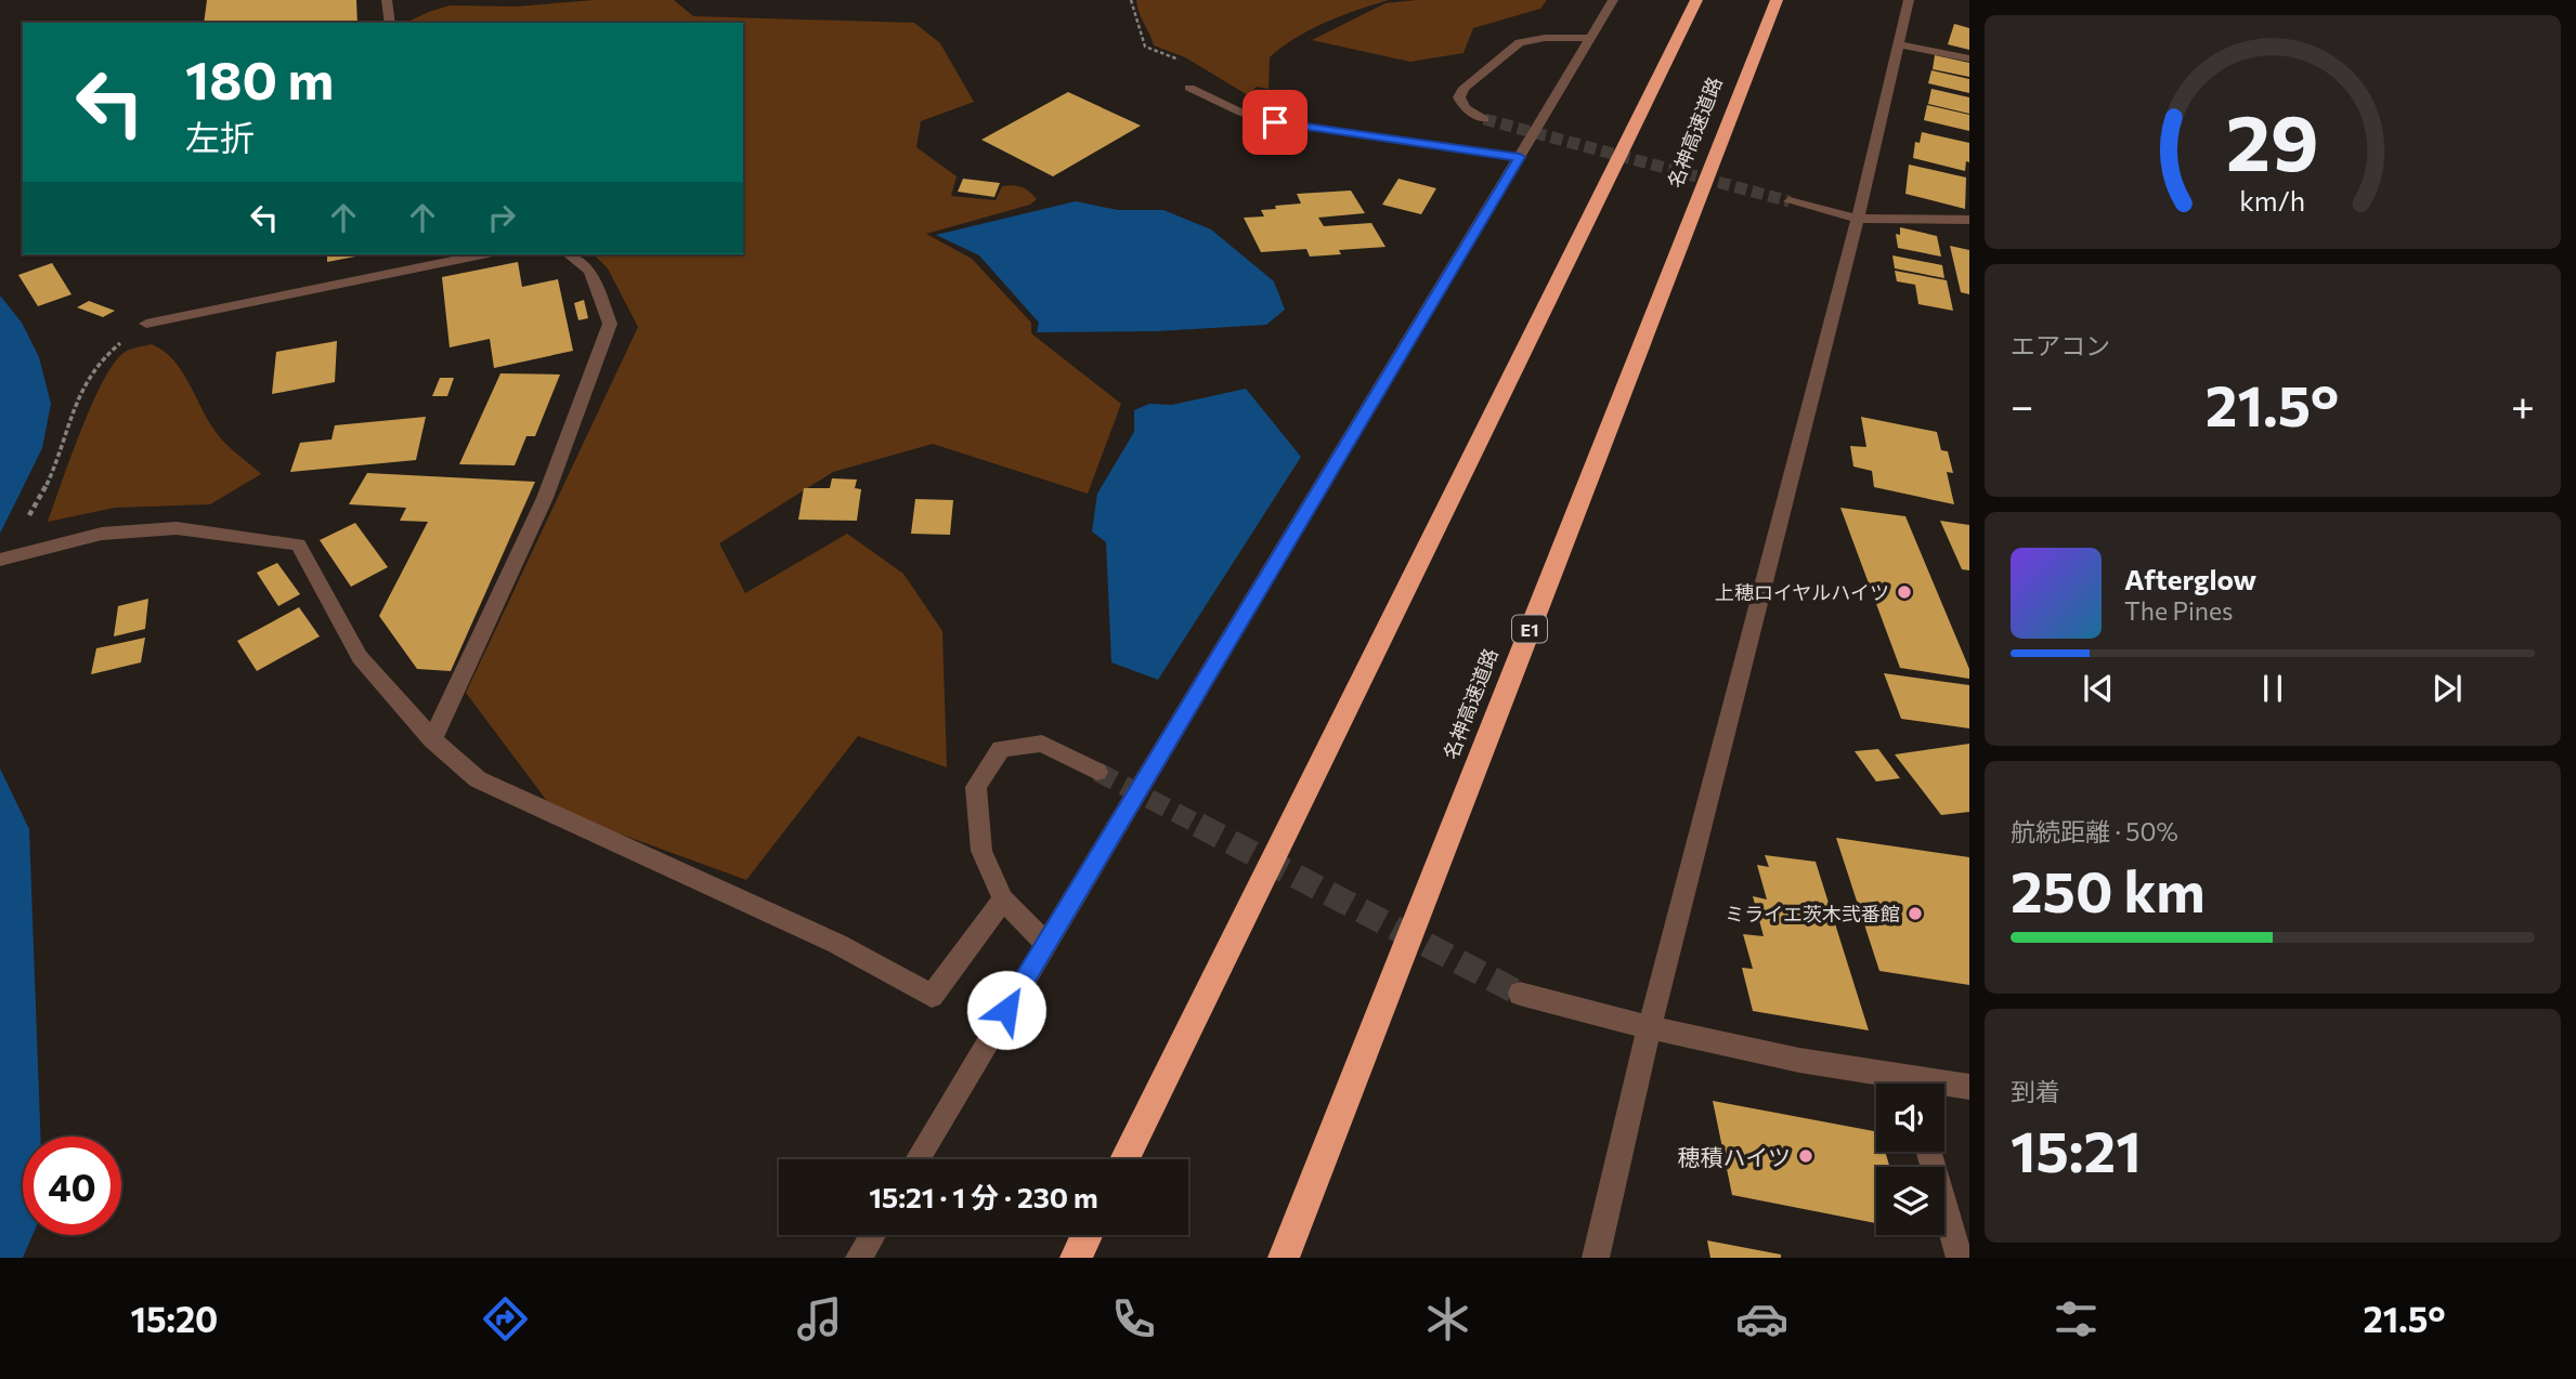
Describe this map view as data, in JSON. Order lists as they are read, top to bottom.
{
  "streets": {
    "highway": ["名神高速道路", "E1"]
  },
  "places": ["上穂ロイヤルハイツ", "ミライエ茨木弐番館", "穂積ハイツ"],
  "page": {
    "turn": ["180 m", "左折"],
    "tile": [
      "エアコン",
      ["航続距離 · 50%", "250 km"],
      ["到着", "15:21"]
    ],
    "heat": ["−", "21.5°", "+"],
    "song": ["Afterglow", "The Pines"],
    "limit": "40",
    "trip": "15:21 · 1 分 · 230 m",
    "tabs": ["15:20", "21.5°"],
    "gauge": ["29", "km/h"]
  }
}
